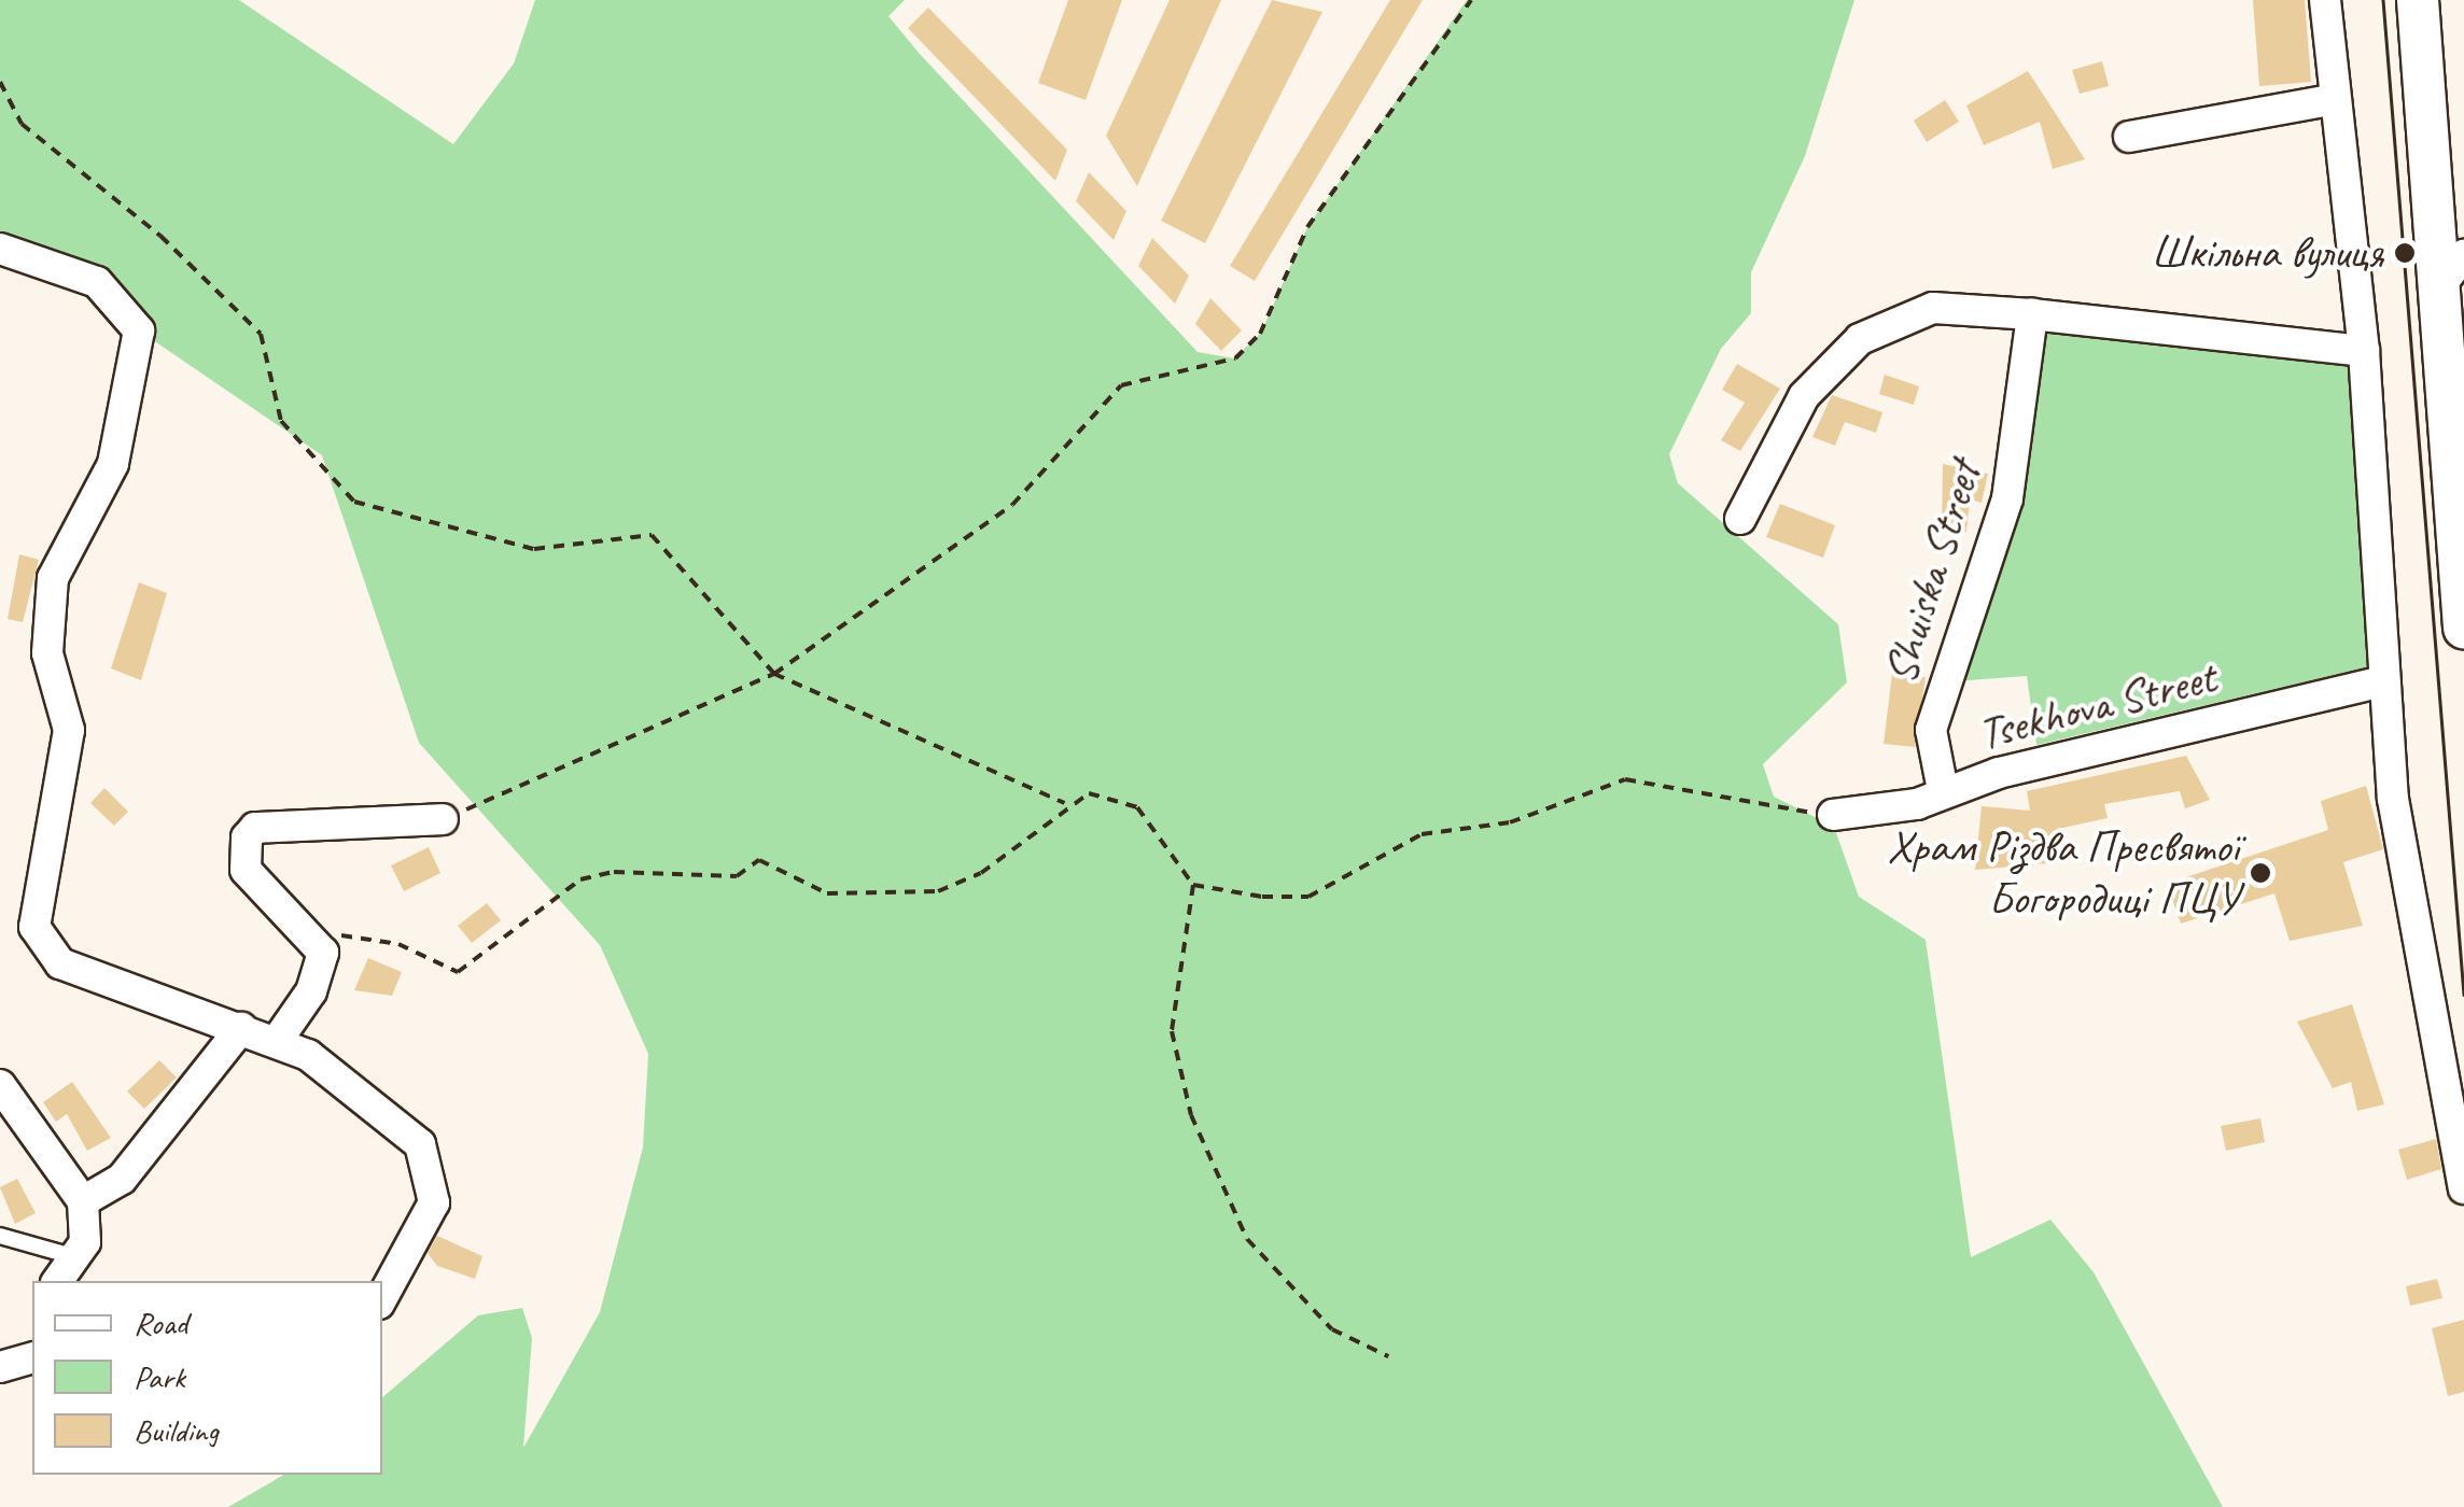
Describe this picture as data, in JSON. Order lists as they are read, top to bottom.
{
  "streets": {
    "street": ["Shuiska Street", "Tsekhova Street"]
  },
  "crossings": [
    ["Shuiska Street", "Tsekhova Street"]
  ],
  "places": ["Шкільна вулиця", "Храм Різдва Пресвятої Богородиці ПЦУ"],
  "legend": ["Road", "Park", "Building"]
}
